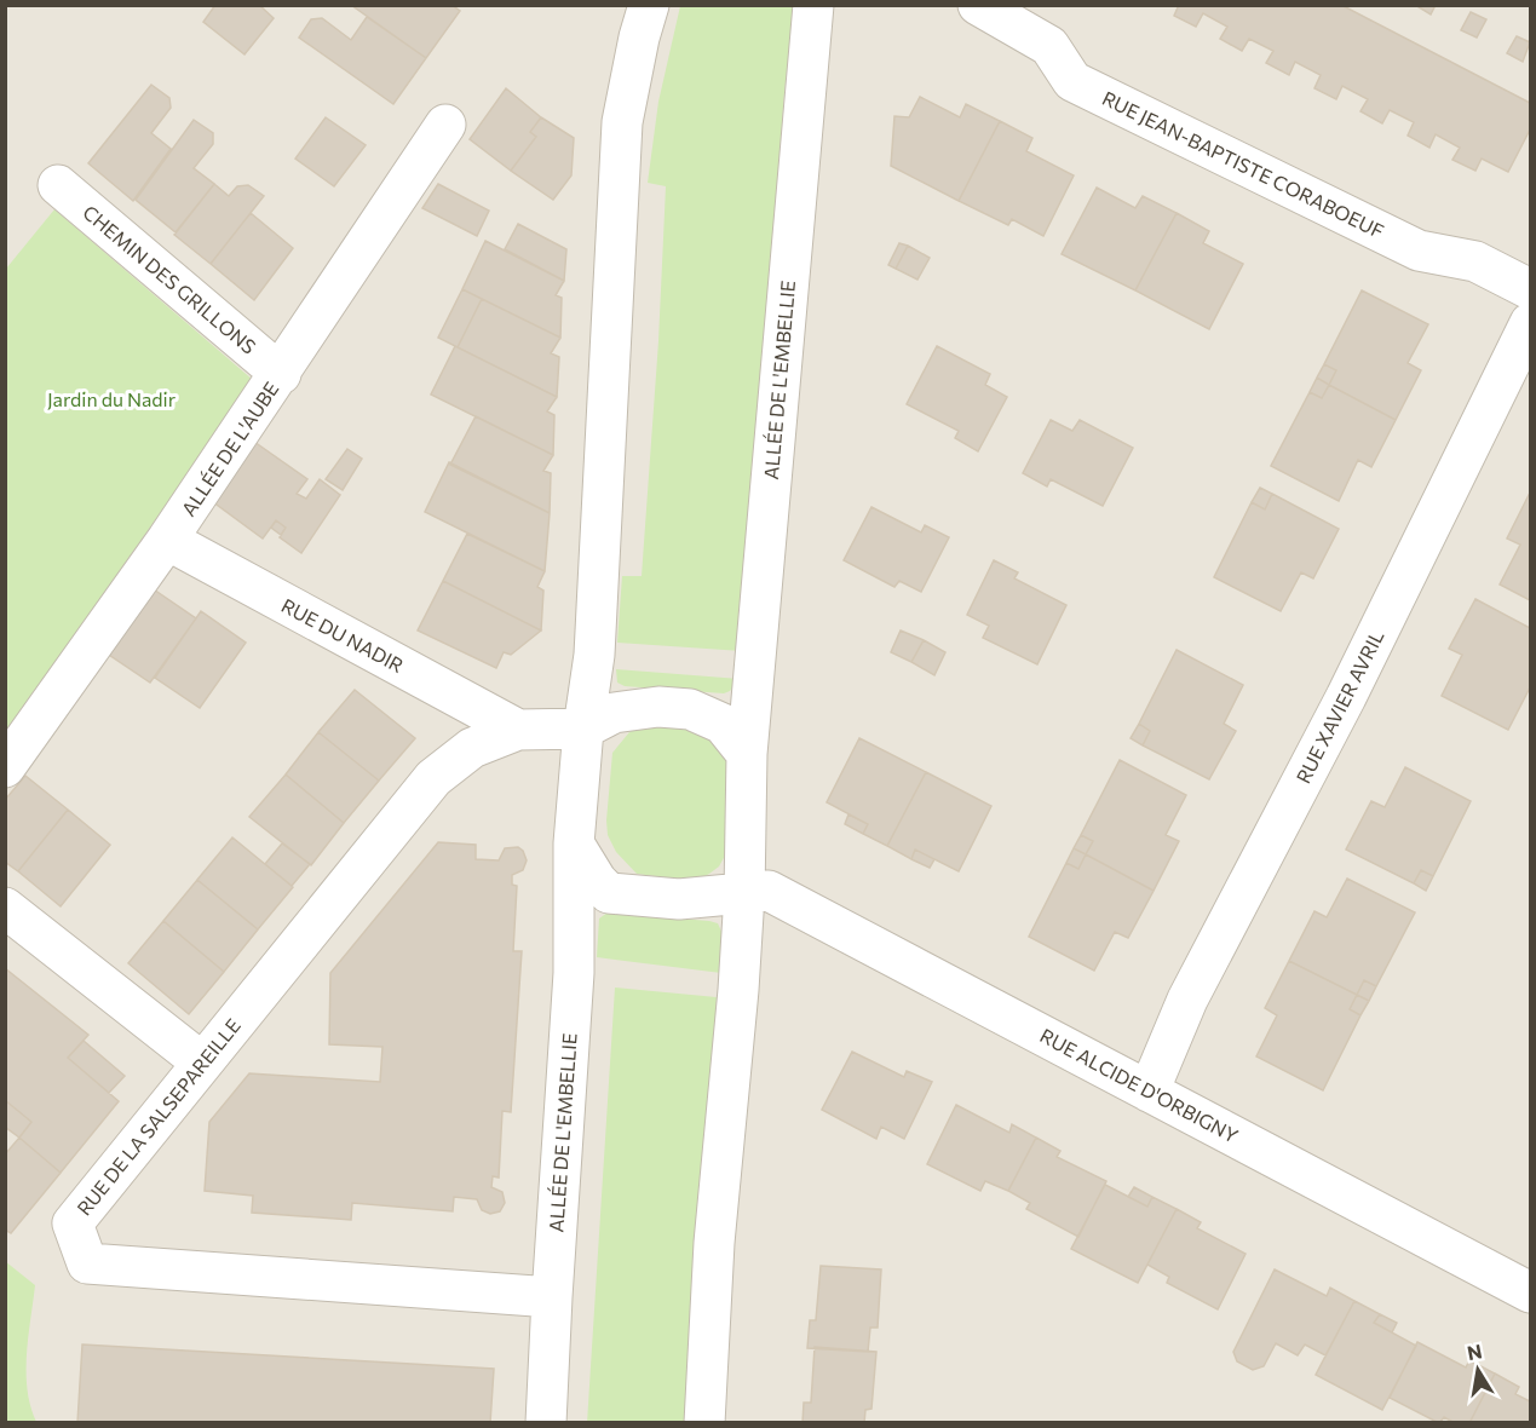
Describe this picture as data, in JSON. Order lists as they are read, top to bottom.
{
  "streets": {
    "street": [
      "RUE JEAN-BAPTISTE CORABOEUF",
      "CHEMIN DES GRILLONS",
      "ALLÉE DE L'EMBELLIE",
      "ALLÉE DE L'AUBE",
      "RUE DU NADIR",
      "RUE XAVIER AVRIL",
      "RUE ALCIDE D'ORBIGNY",
      "RUE DE LA SALSEPAREILLE"
    ]
  },
  "crossings": [
    ["CHEMIN DES GRILLONS", "ALLÉE DE L'AUBE"],
    ["ALLÉE DE L'EMBELLIE", "RUE ALCIDE D'ORBIGNY"],
    ["ALLÉE DE L'EMBELLIE", "RUE DE LA SALSEPAREILLE"],
    ["ALLÉE DE L'AUBE", "RUE DU NADIR"],
    ["RUE DU NADIR", "RUE DE LA SALSEPAREILLE"],
    ["RUE XAVIER AVRIL", "RUE ALCIDE D'ORBIGNY"],
    ["RUE ALCIDE D'ORBIGNY", "RUE DE LA SALSEPAREILLE"]
  ],
  "parks": ["Jardin du Nadir"],
  "north": "top"
}
